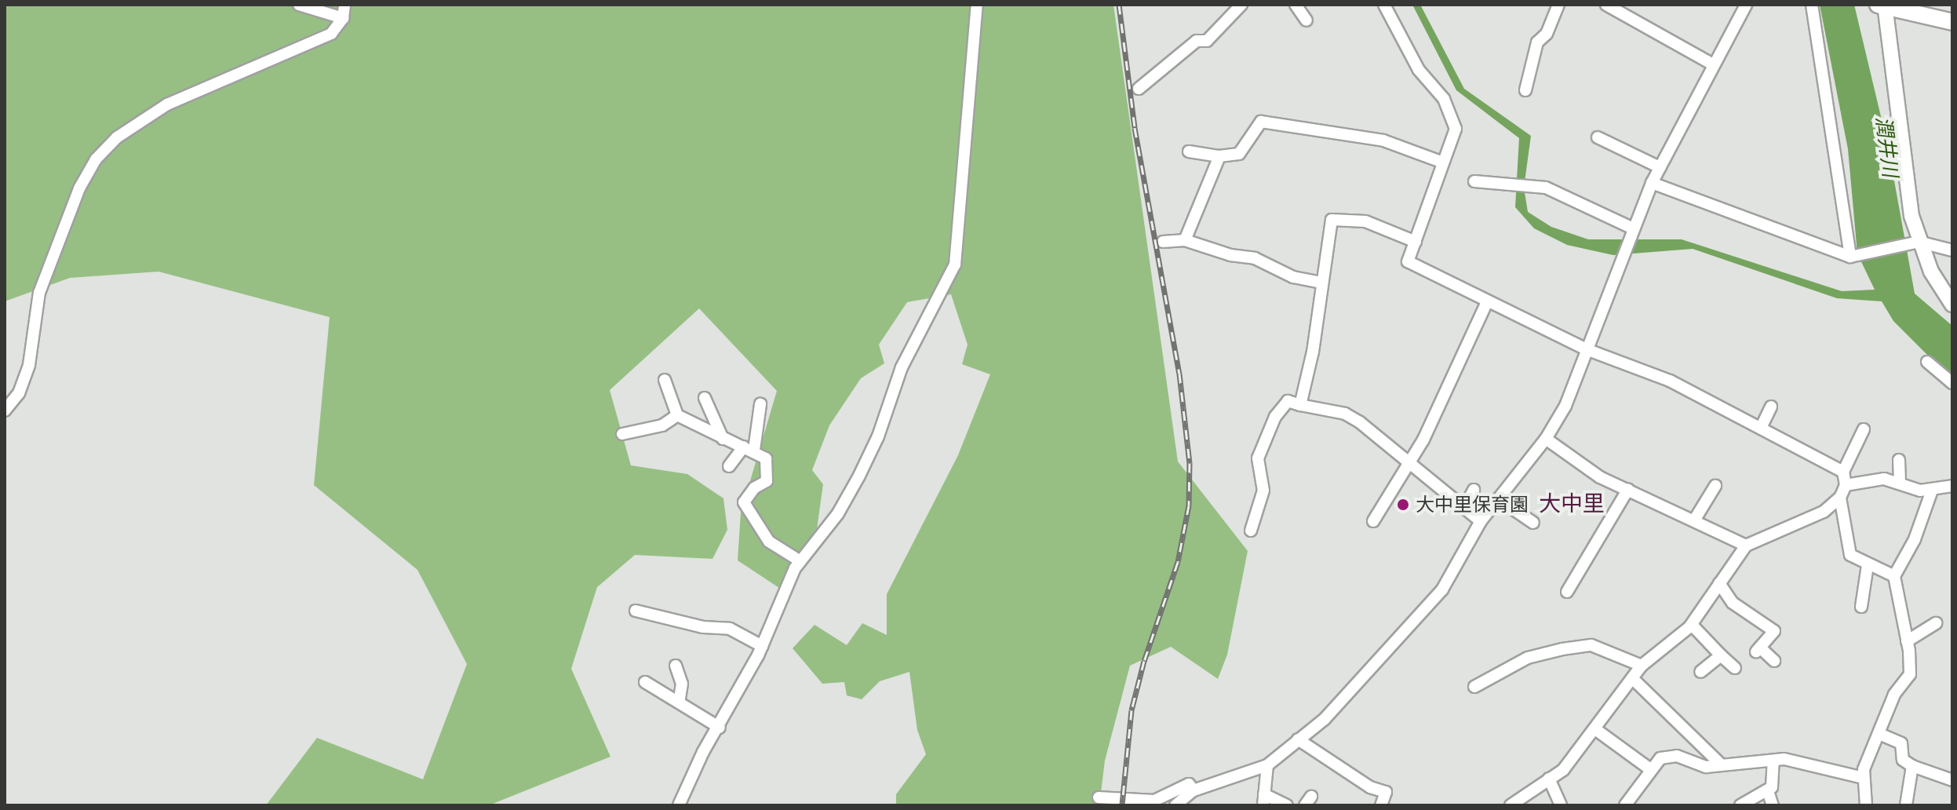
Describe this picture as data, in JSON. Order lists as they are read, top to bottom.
{
  "districts": ["大中里"],
  "water": ["潤井川"],
  "places": ["大中里保育園"]
}
